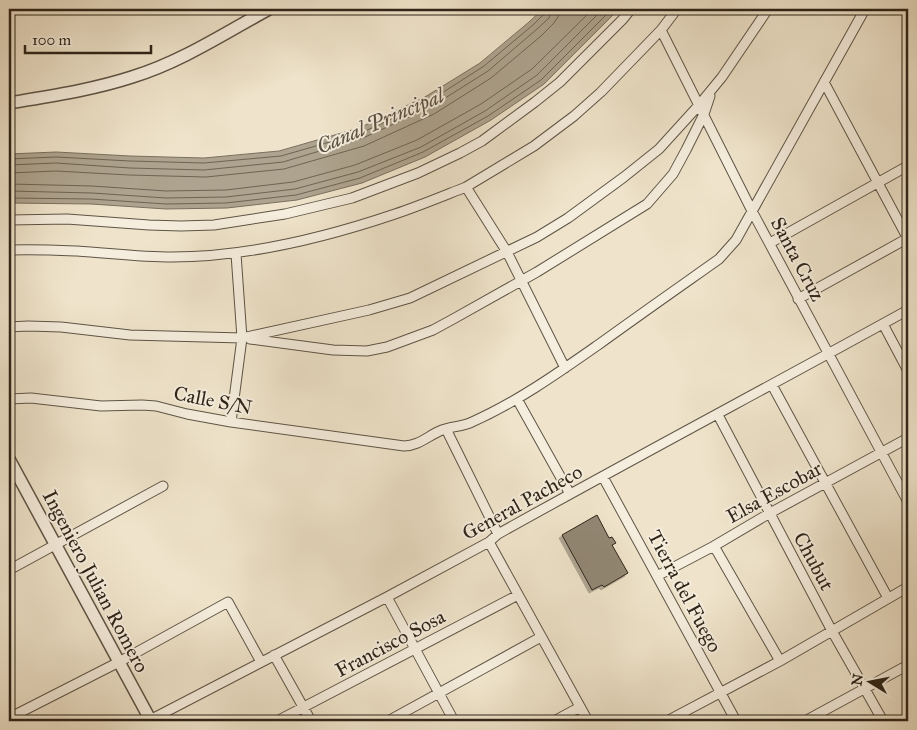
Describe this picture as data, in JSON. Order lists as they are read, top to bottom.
{
  "streets": {
    "street": [
      "Santa Cruz",
      "Calle S/N",
      "Elsa Escobar",
      "General Pacheco",
      "Chubut",
      "Ingeniero Julian Romero",
      "Tierra del Fuego",
      "Francisco Sosa"
    ]
  },
  "crossings": [
    ["Santa Cruz", "Elsa Escobar"],
    ["Santa Cruz", "General Pacheco"],
    ["Elsa Escobar", "Chubut"],
    ["Elsa Escobar", "Tierra del Fuego"],
    ["General Pacheco", "Chubut"],
    ["General Pacheco", "Ingeniero Julian Romero"],
    ["General Pacheco", "Tierra del Fuego"]
  ],
  "water": ["Canal Principal"],
  "scale_bar": "100 m",
  "north": "left"
}
